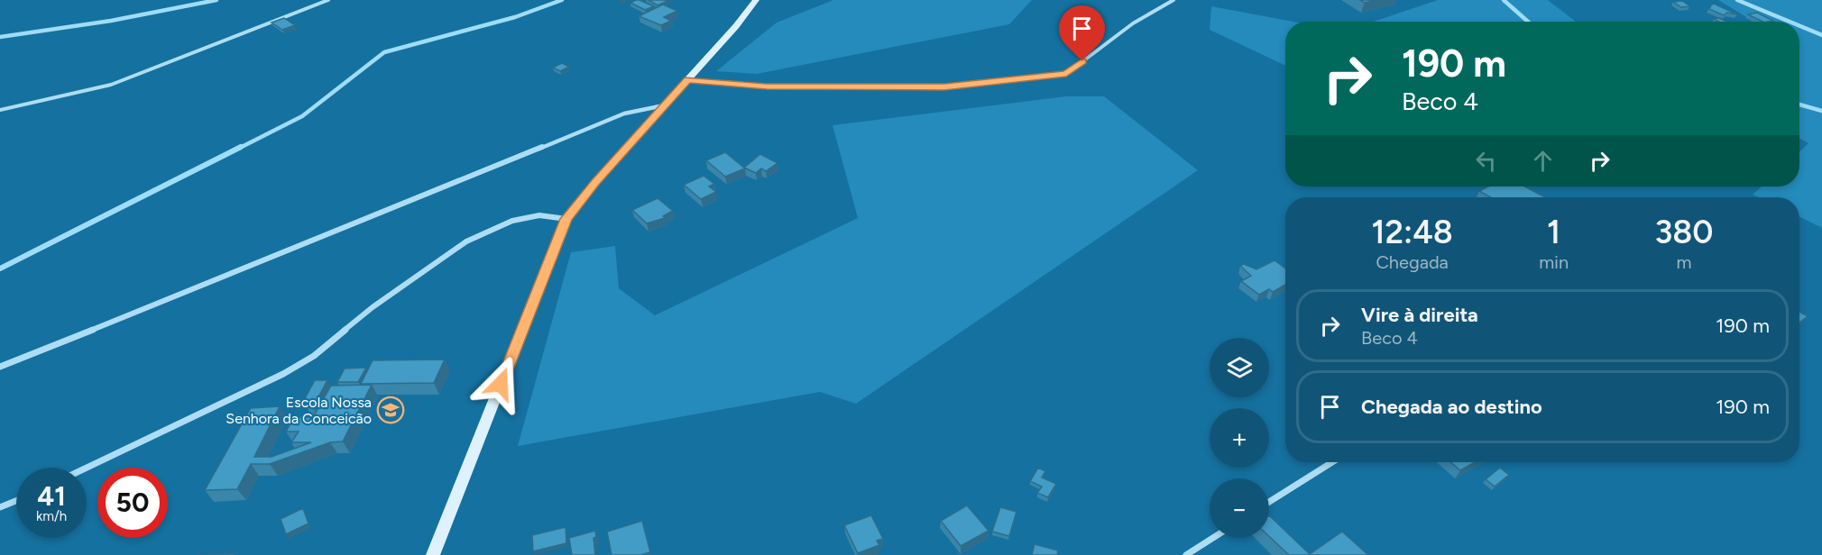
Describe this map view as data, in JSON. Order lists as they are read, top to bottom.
{
  "places": {
    "school or university": ["Escola Nossa Senhora da Conceicão"]
  },
  "page": {
    "turn": ["190 m", "Beco 4"],
    "eta": [
      "12:48",
      "Chegada",
      "1",
      "min",
      "380",
      "m"
    ],
    "list": [
      {
        "name": "Vire à direita",
        "note": "Beco 4",
        "value": "190 m"
      },
      {
        "name": "Chegada ao destino",
        "value": "190 m"
      }
    ],
    "map_buttons": ["+", "−"],
    "speed": "41 km/h",
    "limit": "50"
  }
}
